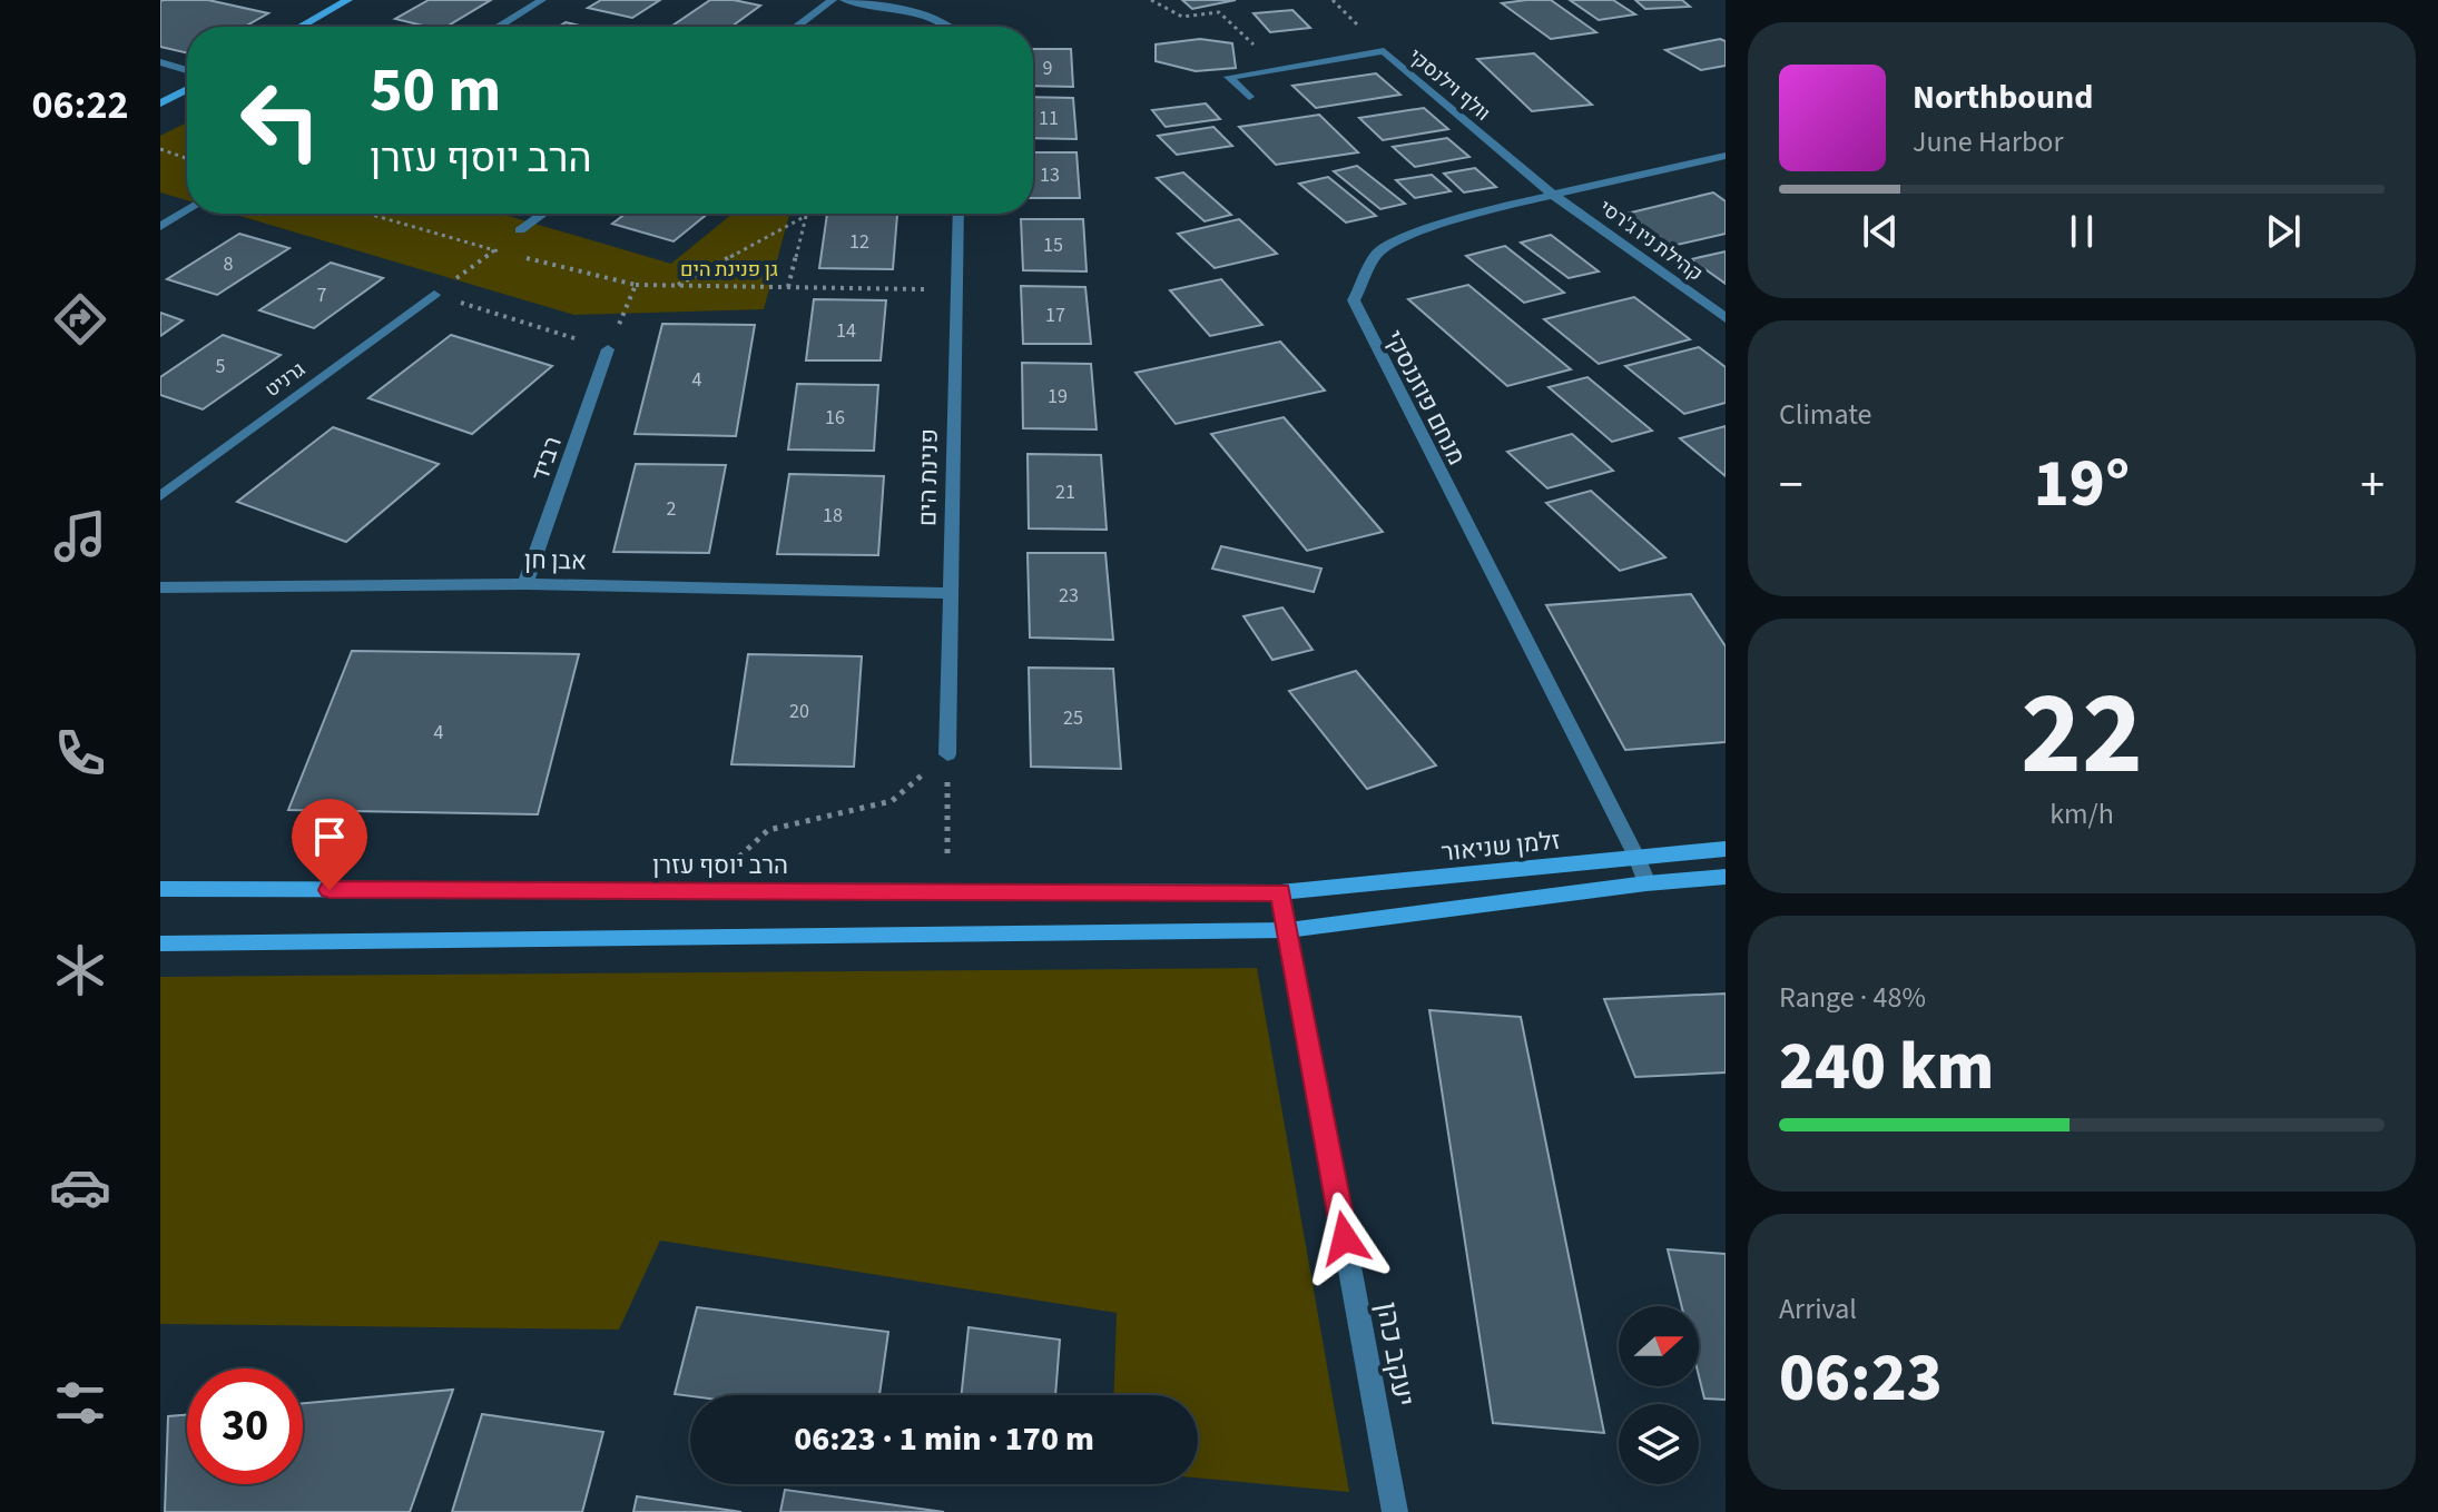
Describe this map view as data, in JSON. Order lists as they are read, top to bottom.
{
  "streets": {
    "street": [
      "וולף וילנסקי",
      "קהילת ניו ג'רסי",
      "גרניט",
      "מנחם פוזננסקי",
      "רביד",
      "פנינת הים",
      "אבן חן",
      "זלמן שניאור",
      "הרב יוסף עזרן",
      "יעקב כהן"
    ]
  },
  "crossings": [
    ["וולף וילנסקי", "קהילת ניו ג'רסי"],
    ["וולף וילנסקי", "מנחם פוזננסקי"],
    ["קהילת ניו ג'רסי", "מנחם פוזננסקי"],
    ["מנחם פוזננסקי", "זלמן שניאור"],
    ["רביד", "אבן חן"],
    ["פנינת הים", "אבן חן"],
    ["זלמן שניאור", "הרב יוסף עזרן"],
    ["זלמן שניאור", "יעקב כהן"],
    ["הרב יוסף עזרן", "יעקב כהן"]
  ],
  "parks": ["גן פנינת הים"],
  "house_numbers": [
    "9",
    "11",
    "13",
    "12",
    "15",
    "8",
    "7",
    "17",
    "14",
    "5",
    "4",
    "19",
    "16",
    "21",
    "2",
    "18",
    "23",
    "20",
    "25",
    "4"
  ],
  "north": "right",
  "page": {
    "tabs": "06:22",
    "turn": ["50 m", "הרב יוסף עזרן"],
    "song": ["Northbound", "June Harbor"],
    "tile": [
      "Climate",
      ["22", "km/h"],
      ["Range · 48%", "240 km"],
      ["Arrival", "06:23"]
    ],
    "heat": ["−", "19°", "+"],
    "limit": "30",
    "trip": "06:23 · 1 min · 170 m"
  }
}
